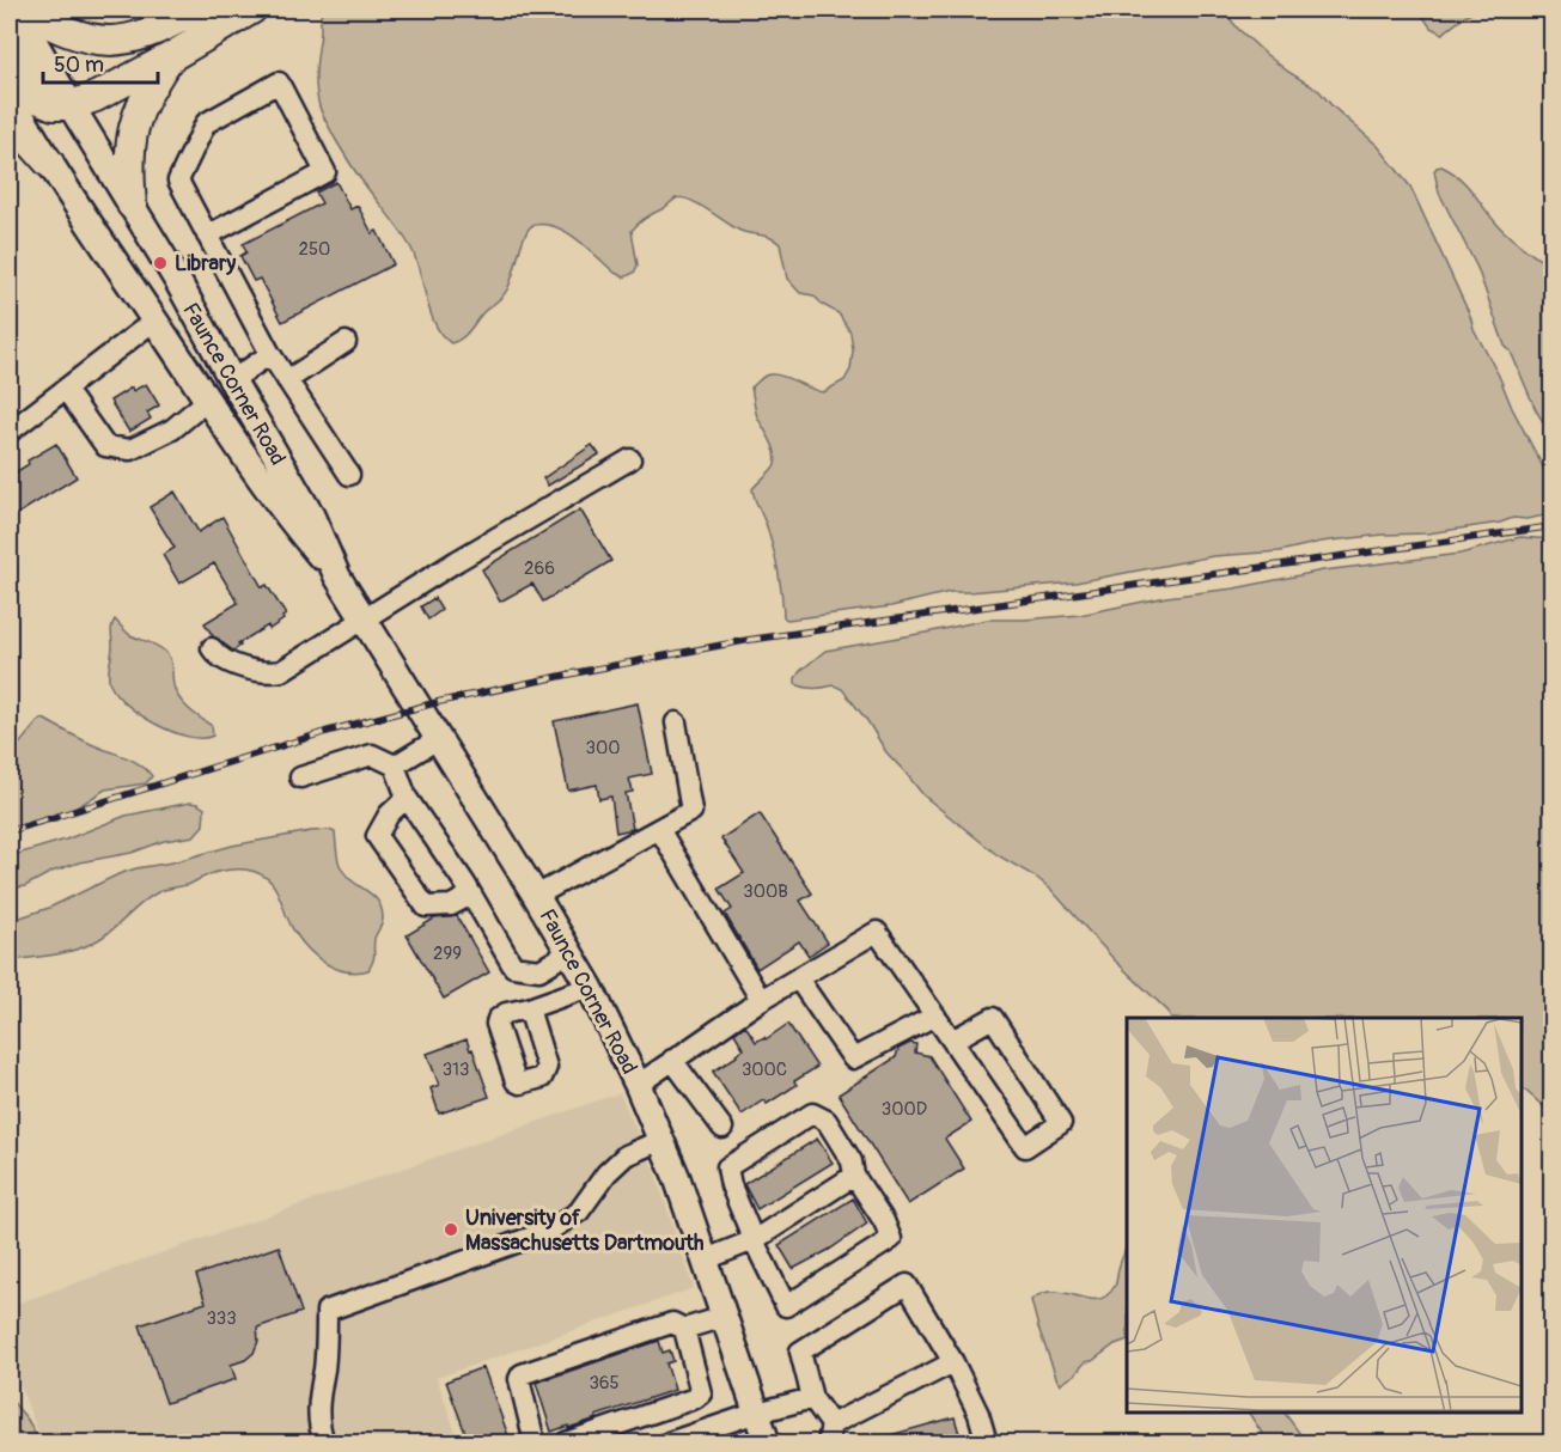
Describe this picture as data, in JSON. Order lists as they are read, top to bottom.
{
  "streets": {
    "main road": ["Faunce Corner Road"]
  },
  "places": ["Library", "University of Massachusetts Dartmouth"],
  "house_numbers": [
    "250",
    "266",
    "300",
    "300B",
    "299",
    "313",
    "300C",
    "300D",
    "333",
    "365"
  ],
  "scale_bar": "50 m"
}
